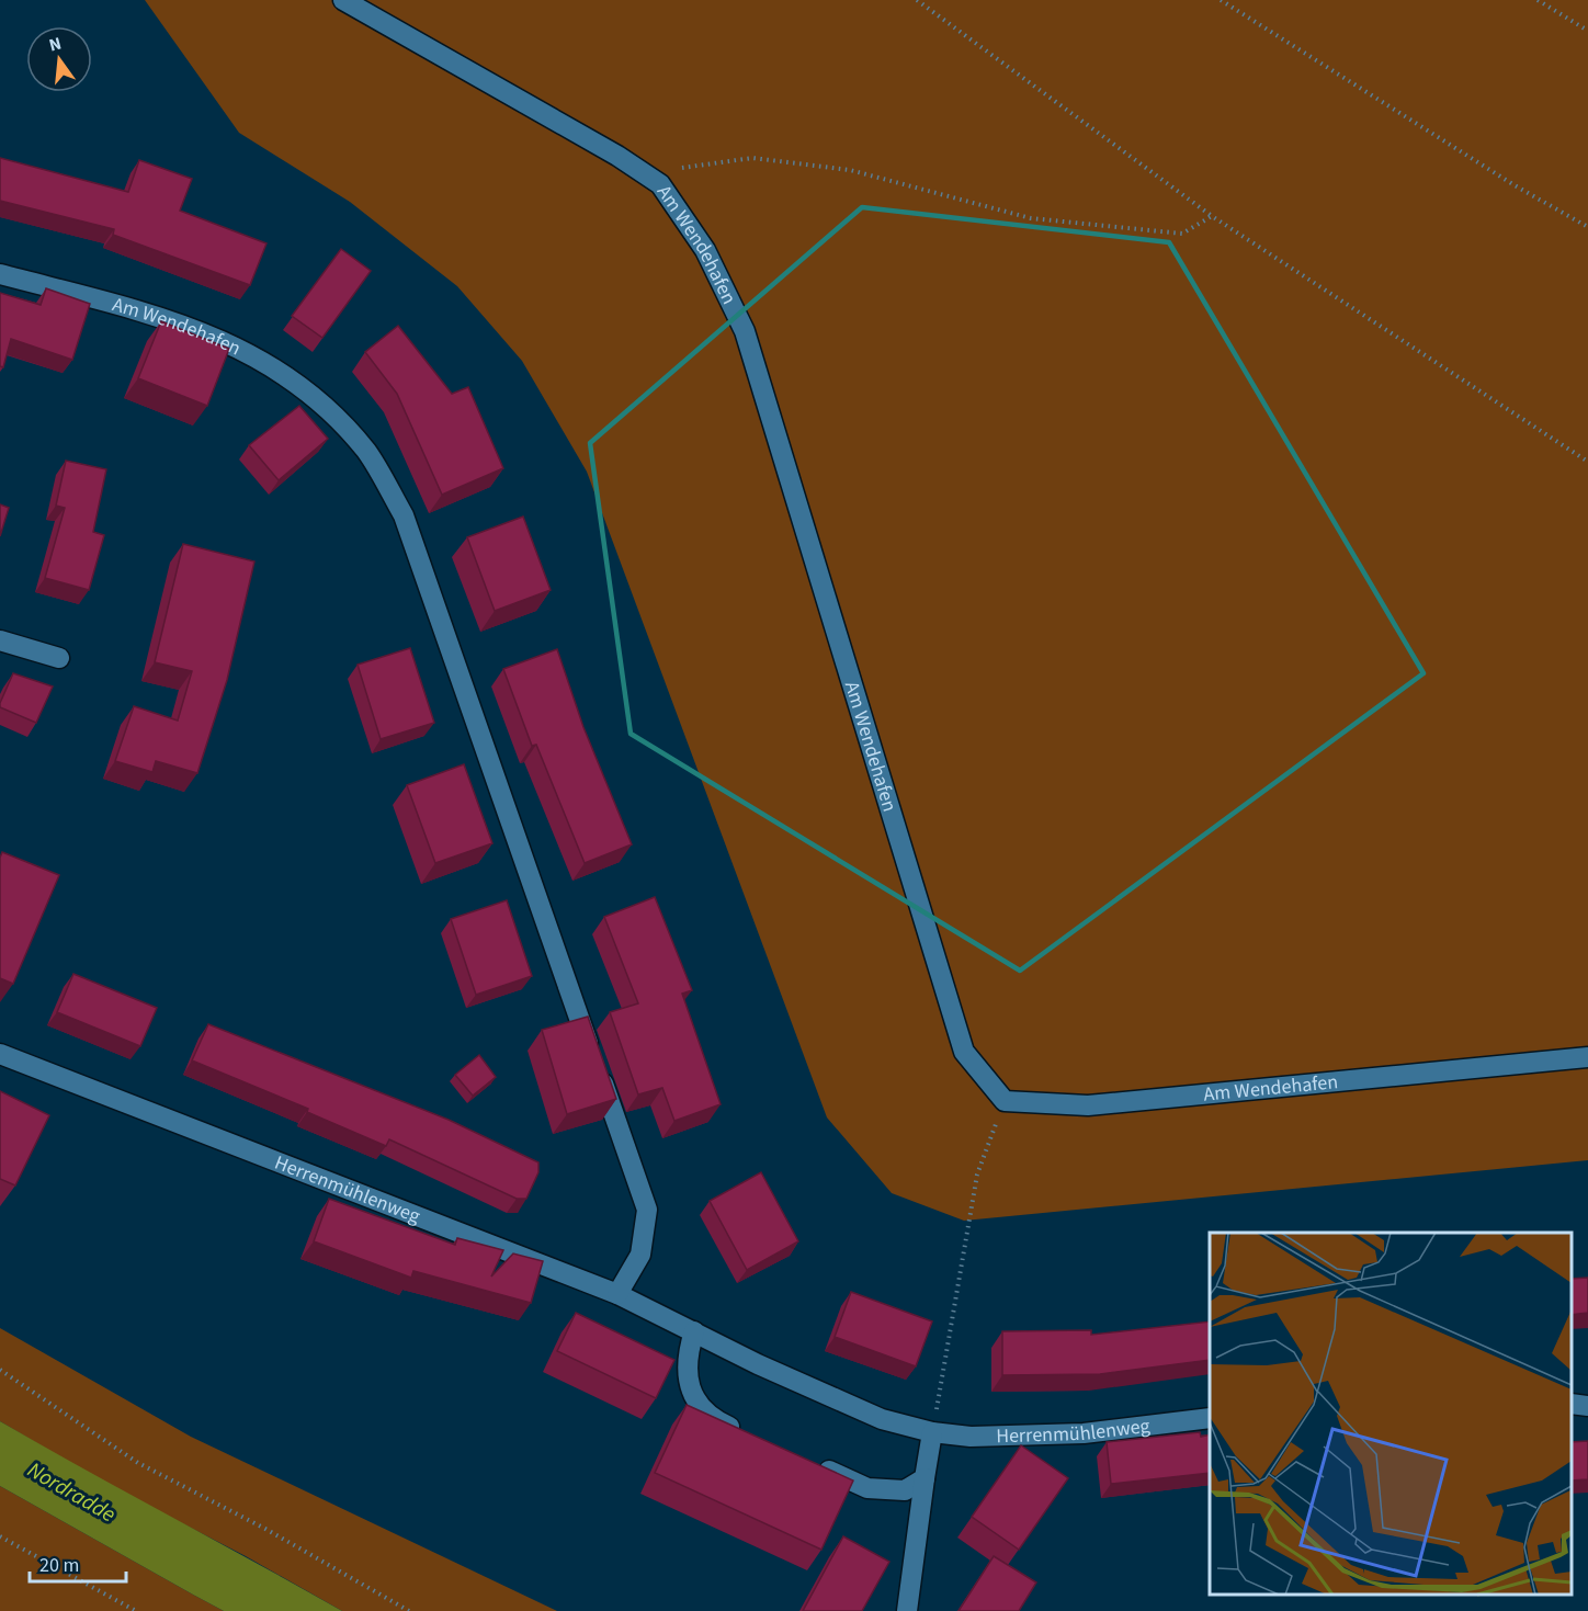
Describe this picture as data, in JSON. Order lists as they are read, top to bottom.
{
  "streets": {
    "street": ["Am Wendehafen", "Herrenmühlenweg"]
  },
  "crossings": [
    ["Am Wendehafen", "Herrenmühlenweg"]
  ],
  "water": ["Nordradde"],
  "scale_bar": "20 m",
  "north": "top"
}
